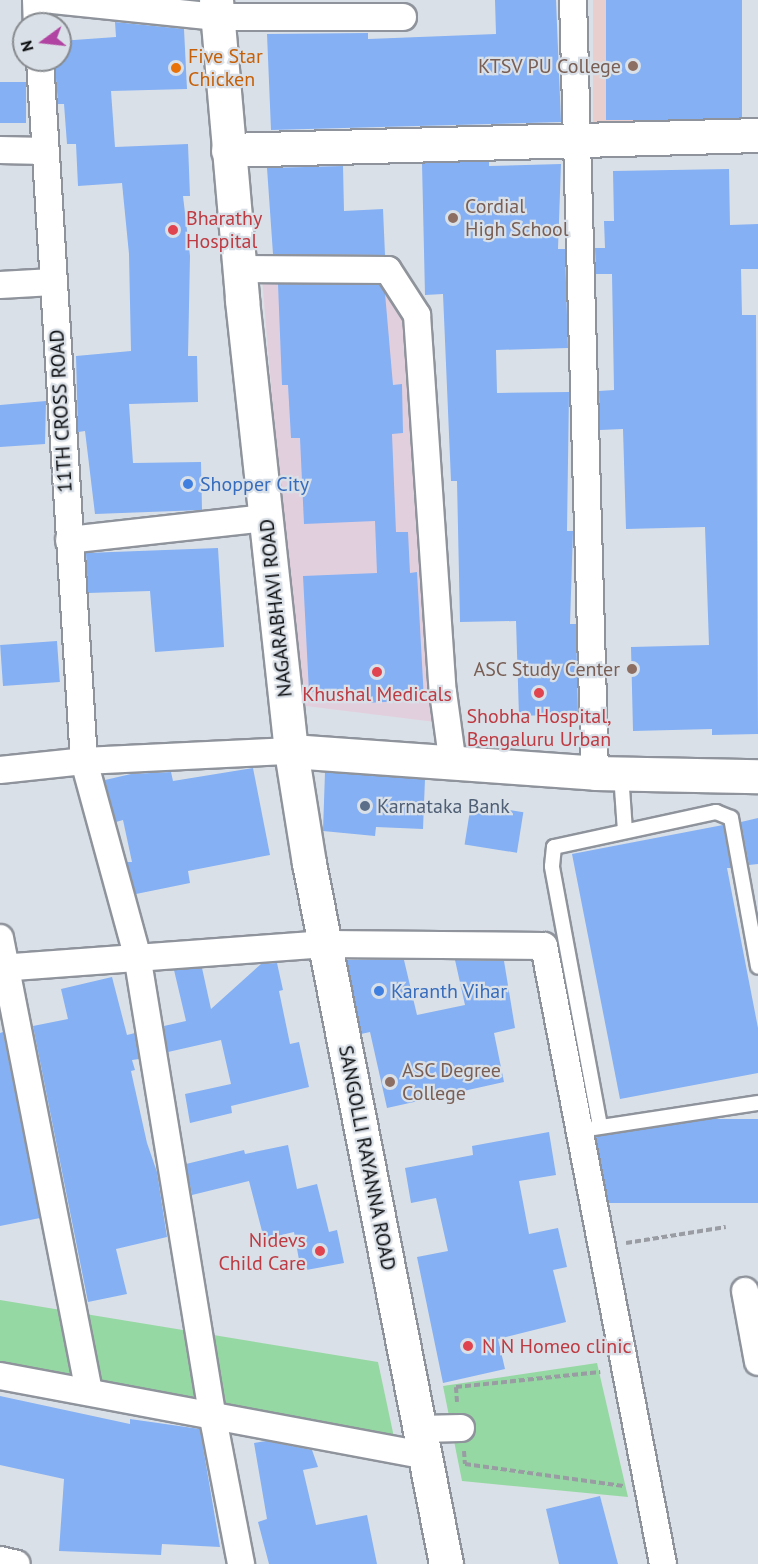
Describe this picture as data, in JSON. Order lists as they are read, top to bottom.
{
  "streets": {
    "street": ["11TH CROSS ROAD", "NAGARABHAVI ROAD", "SANGOLLI RAYANNA ROAD"]
  },
  "crossings": [
    ["NAGARABHAVI ROAD", "SANGOLLI RAYANNA ROAD"]
  ],
  "places": [
    "KTSV PU College",
    "Five Star Chicken",
    "Cordial High School",
    "Bharathy Hospital",
    "Shopper City",
    "ASC Study Center",
    "Khushal Medicals",
    "Shobha Hospital, Bengaluru Urban",
    "Karnataka Bank",
    "Karanth Vihar",
    "ASC Degree College",
    "Nidevs Child Care",
    "N N Homeo clinic"
  ],
  "north": "left"
}
